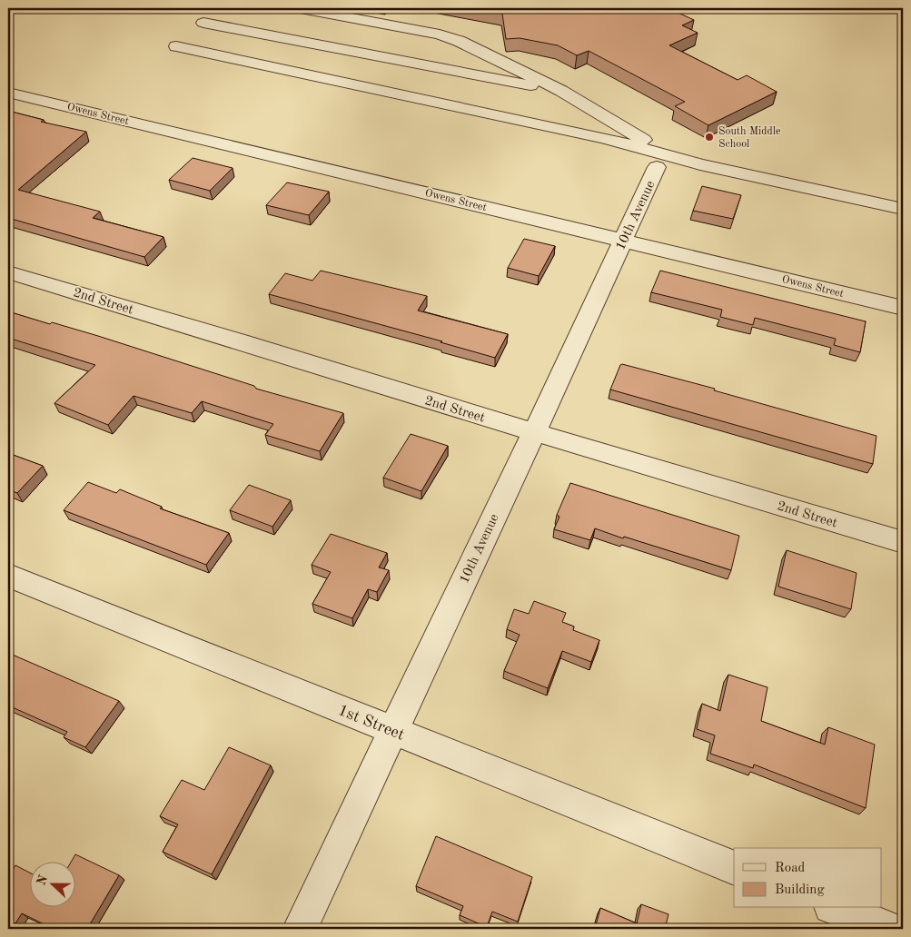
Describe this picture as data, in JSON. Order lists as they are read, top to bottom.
{
  "streets": {
    "street": [
      "Owens Street",
      "10th Avenue",
      "2nd Street",
      "1st Street"
    ]
  },
  "crossings": [
    ["Owens Street", "10th Avenue"],
    ["10th Avenue", "2nd Street"],
    ["10th Avenue", "1st Street"]
  ],
  "places": ["South Middle School"],
  "legend": ["Road", "Building"],
  "north": "left"
}
